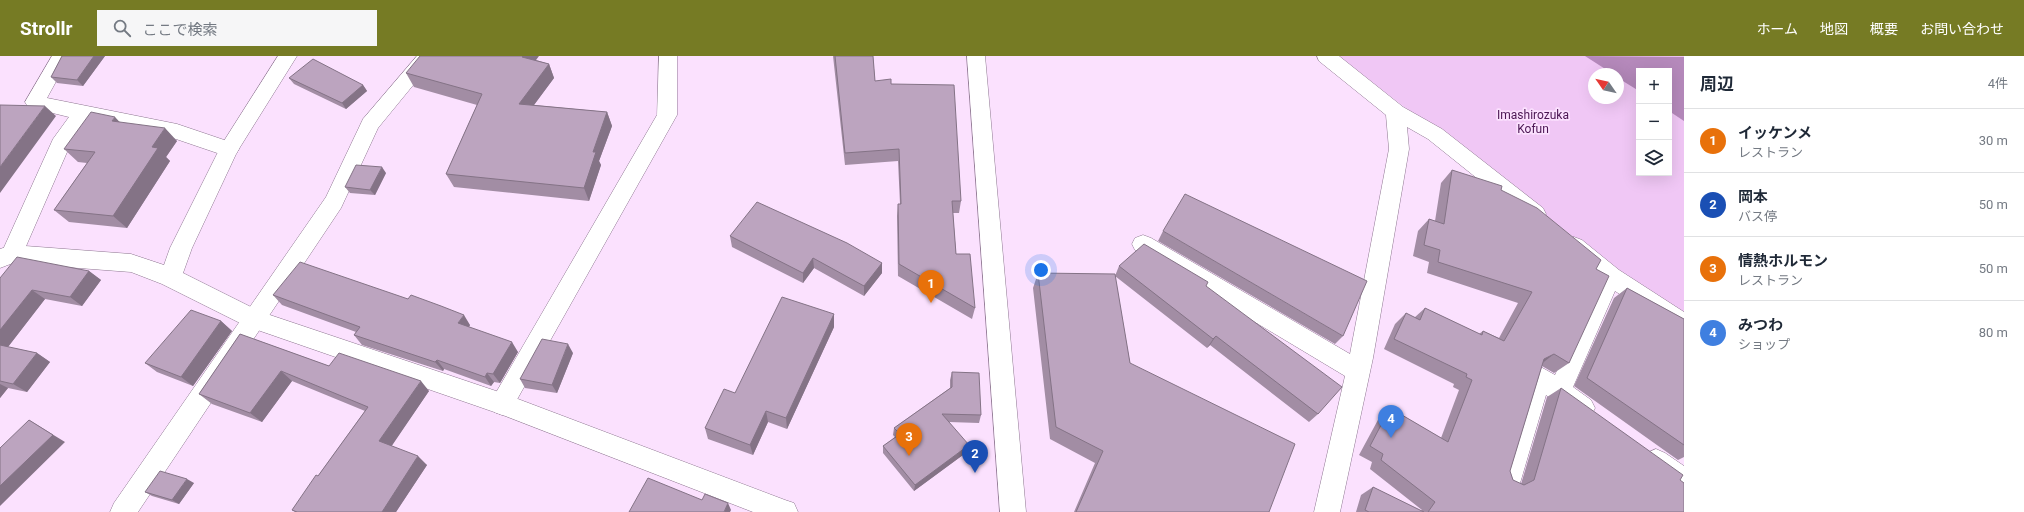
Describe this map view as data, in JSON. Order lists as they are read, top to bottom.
{
  "parks": ["Imashirozuka Kofun"],
  "north": "top left",
  "page": {
    "header": "Strollr",
    "search": "ここで検索",
    "nav": [
      "ホーム",
      "地図",
      "概要",
      "お問い合わせ"
    ],
    "heading": ["周辺", "4件"],
    "map_buttons": ["+", "−"],
    "list": [
      {
        "mark": "1",
        "name": "イッケンメ",
        "note": "レストラン",
        "value": "30 m"
      },
      {
        "mark": "2",
        "name": "岡本",
        "note": "バス停",
        "value": "50 m"
      },
      {
        "mark": "3",
        "name": "情熱ホルモン",
        "note": "レストラン",
        "value": "50 m"
      },
      {
        "mark": "4",
        "name": "みつわ",
        "note": "ショップ",
        "value": "80 m"
      }
    ],
    "pins": [
      "1",
      "4",
      "3",
      "2"
    ]
  }
}
